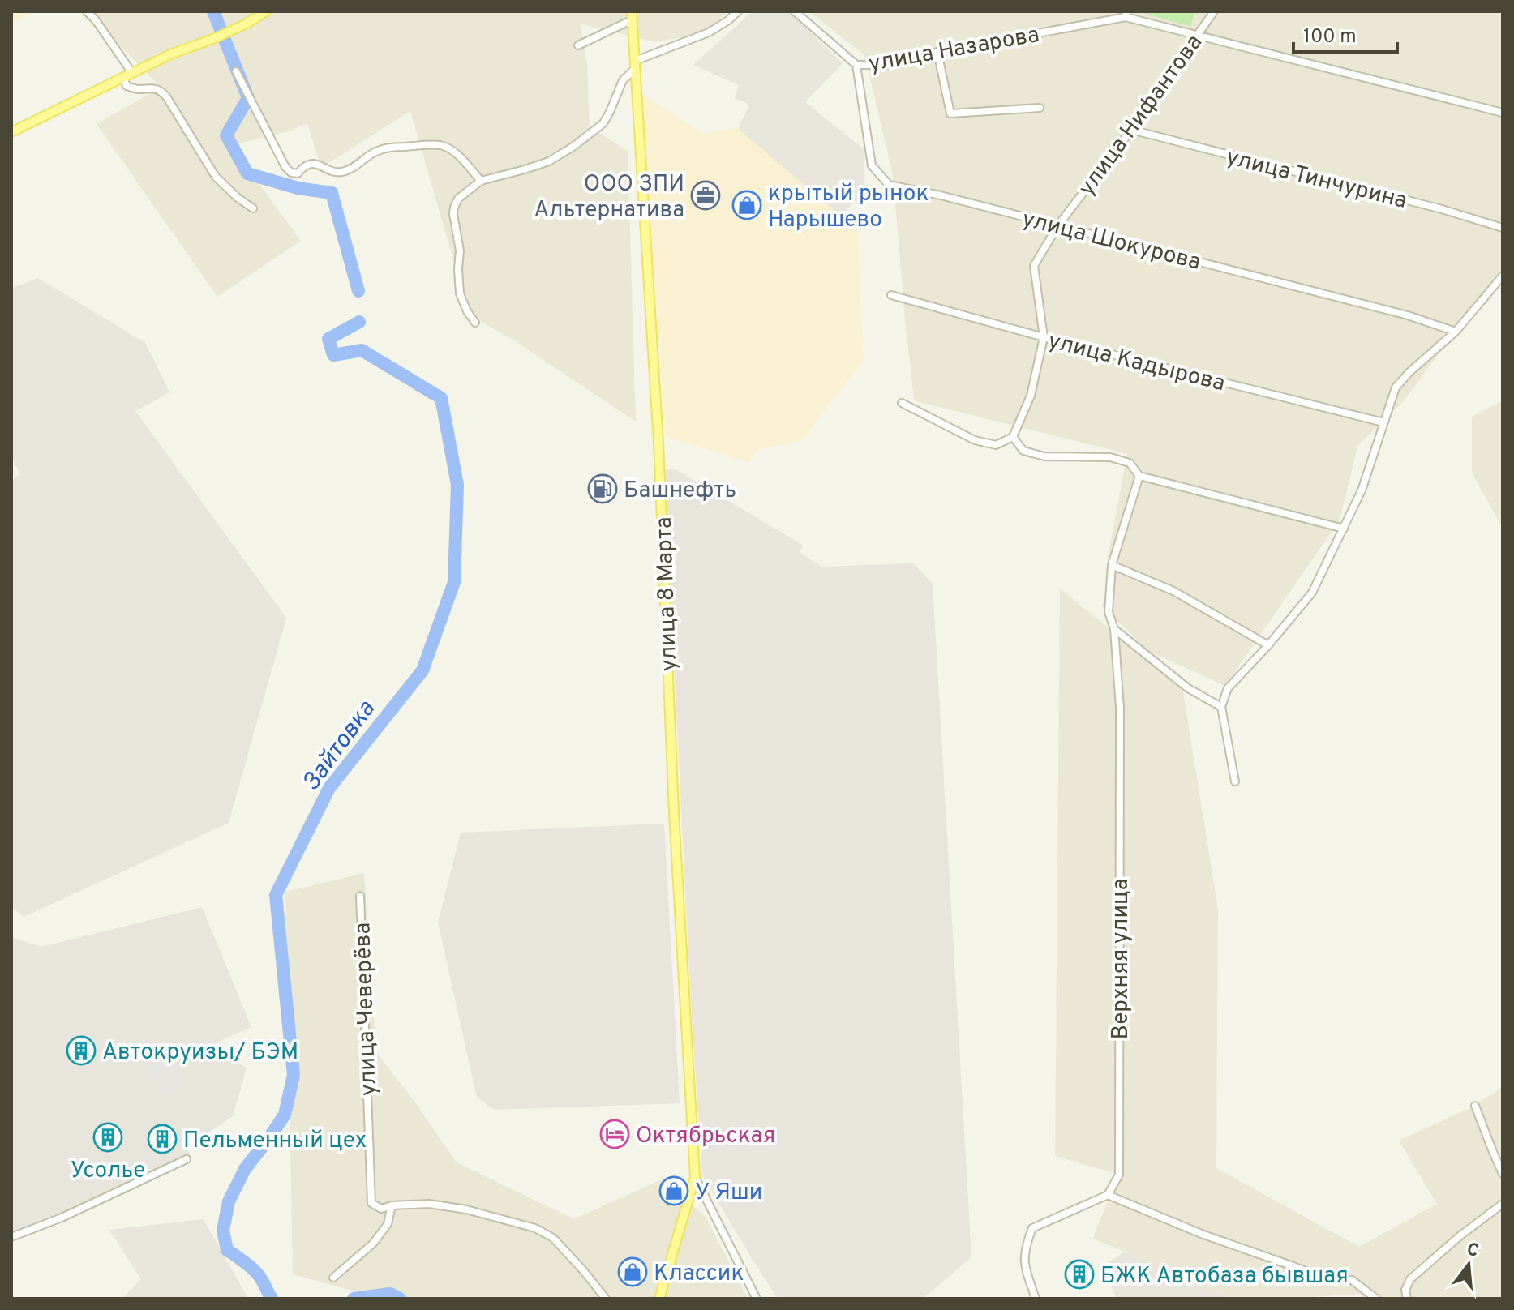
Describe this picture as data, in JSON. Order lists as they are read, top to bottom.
{
  "streets": {
    "main road": ["улица 8 Марта"],
    "street": [
      "улица Назарова",
      "улица Нифантова",
      "улица Тинчурина",
      "улица Шокурова",
      "улица Кадырова",
      "Верхняя улица",
      "улица Чеверёва"
    ]
  },
  "crossings": [
    ["улица Назарова", "улица Шокурова"],
    ["улица Нифантова", "улица Тинчурина"],
    ["улица Нифантова", "улица Шокурова"],
    ["улица Нифантова", "улица Кадырова"]
  ],
  "water": ["Зайтовка"],
  "places": {
    "office": ["ООО ЗПИ Альтернатива"],
    "shop": ["крытый рынок Нарышево", "У Яши", "Классик"],
    "fuel station": ["Башнефть"],
    "building": [
      "Автокруизы/ БЭМ",
      "Усолье",
      "Пельменный цех",
      "БЖК Автобаза бывшая"
    ],
    "hotel": ["Октябрьская"]
  },
  "scale_bar": "100 m",
  "north": "top"
}
